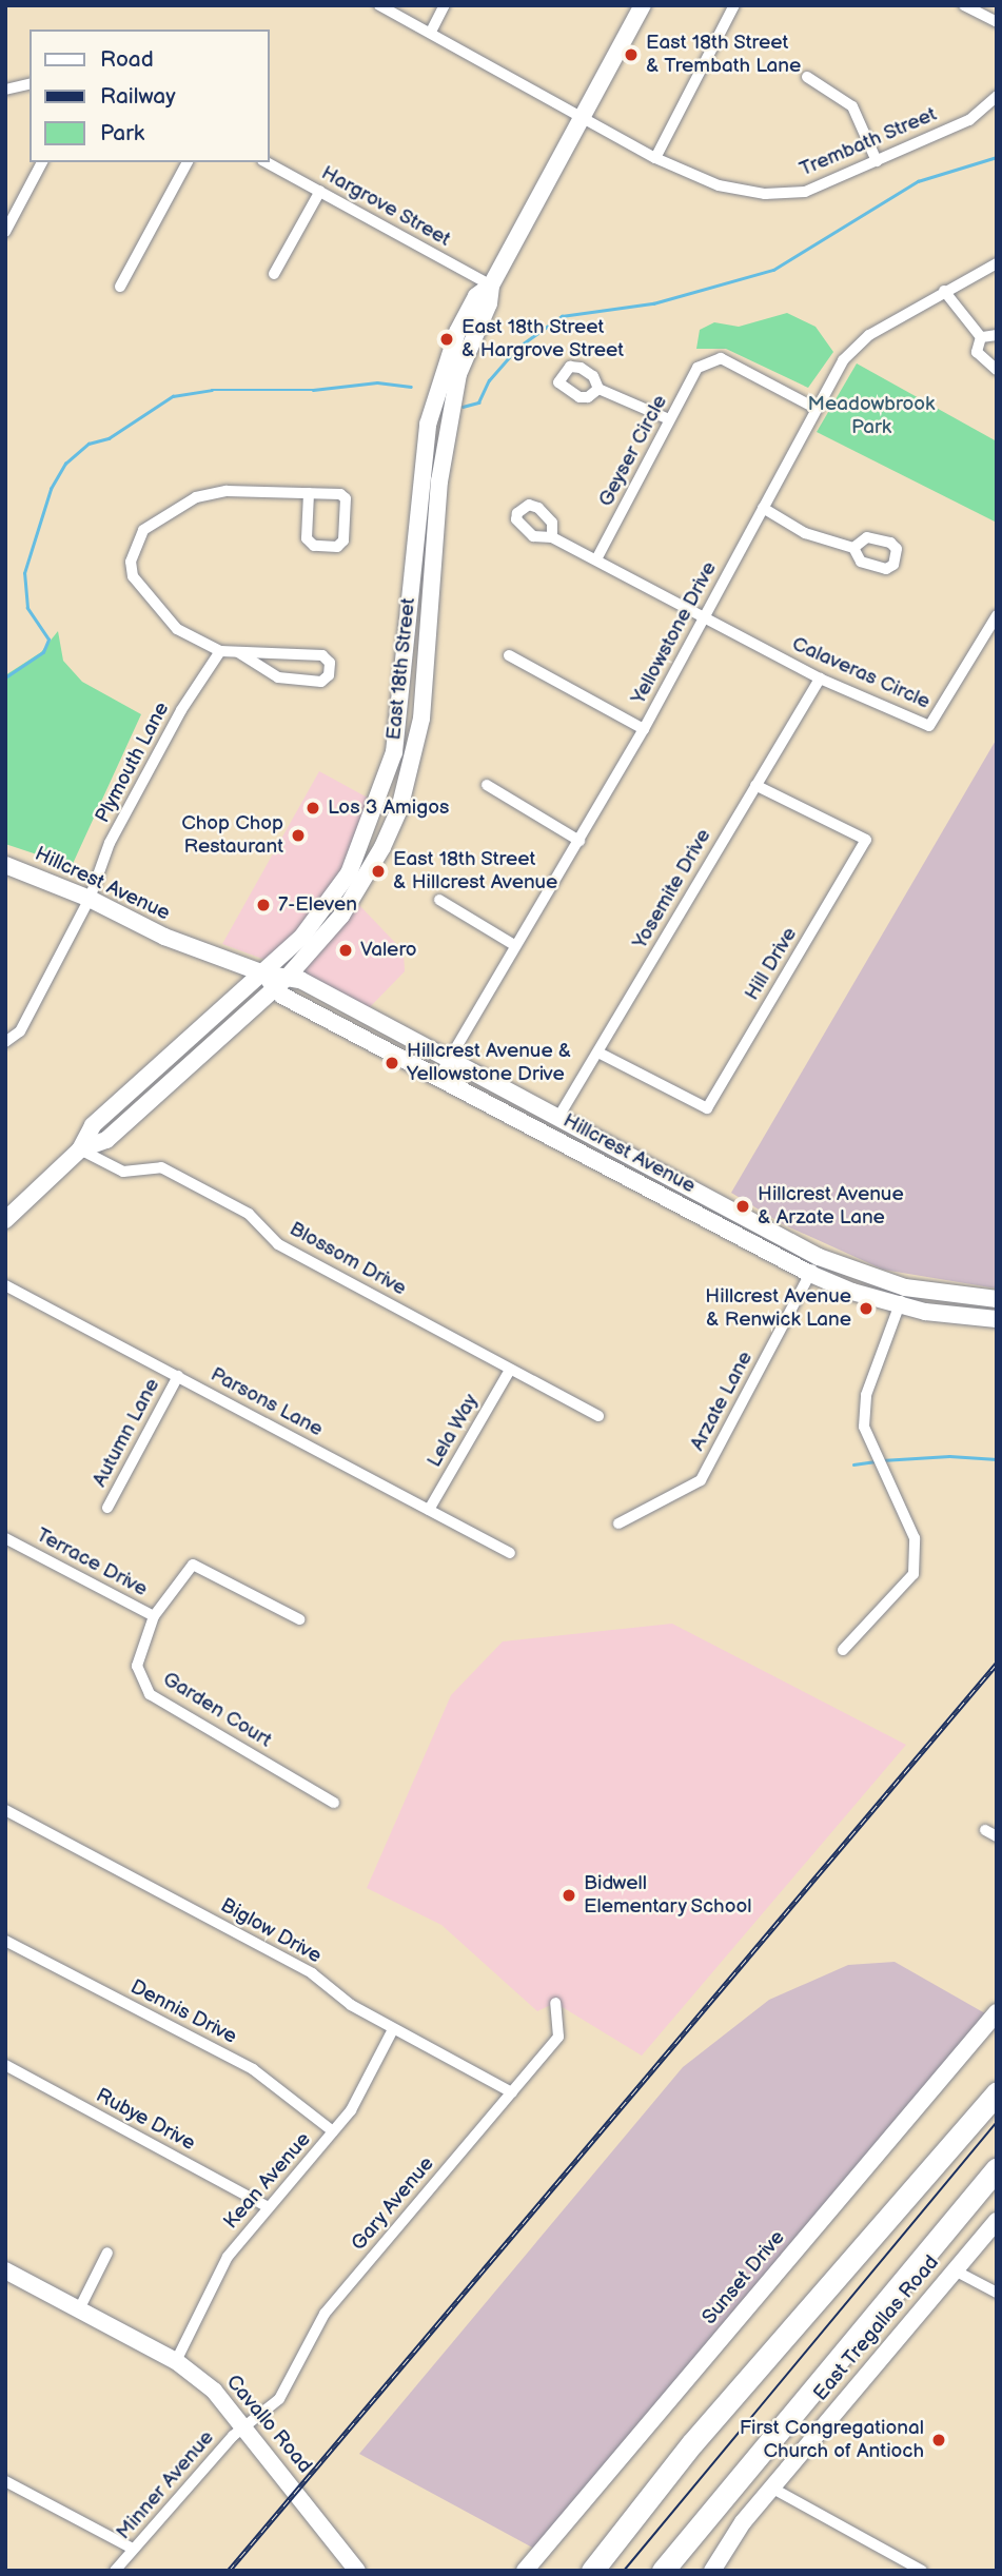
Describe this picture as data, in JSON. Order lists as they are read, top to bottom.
{
  "streets": {
    "main road": [
      "East 18th Street",
      "Hillcrest Avenue",
      "Sunset Drive",
      "East Tregallas Road",
      "Cavallo Road"
    ],
    "street": [
      "Trembath Street",
      "Hargrove Street",
      "Geyser Circle",
      "Yellowstone Drive",
      "Calaveras Circle",
      "Plymouth Lane",
      "Yosemite Drive",
      "Hill Drive",
      "Blossom Drive",
      "Arzate Lane",
      "Parsons Lane",
      "Lela Way",
      "Autumn Lane",
      "Terrace Drive",
      "Garden Court",
      "Biglow Drive",
      "Dennis Drive",
      "Rubye Drive",
      "Kean Avenue",
      "Gary Avenue",
      "Minner Avenue"
    ]
  },
  "crossings": [
    ["Trembath Street", "East 18th Street"],
    ["Hargrove Street", "East 18th Street"],
    ["Geyser Circle", "Yellowstone Drive"],
    ["Yellowstone Drive", "Calaveras Circle"],
    ["Yellowstone Drive", "Hillcrest Avenue"],
    ["East 18th Street", "Hillcrest Avenue"],
    ["East 18th Street", "Blossom Drive"],
    ["Calaveras Circle", "Yosemite Drive"],
    ["Plymouth Lane", "Hillcrest Avenue"],
    ["Hillcrest Avenue", "Yosemite Drive"],
    ["Hillcrest Avenue", "Arzate Lane"],
    ["Yosemite Drive", "Hill Drive"],
    ["Blossom Drive", "Lela Way"],
    ["Parsons Lane", "Lela Way"],
    ["Parsons Lane", "Autumn Lane"],
    ["Terrace Drive", "Garden Court"],
    ["Biglow Drive", "Kean Avenue"],
    ["Biglow Drive", "Gary Avenue"],
    ["Dennis Drive", "Kean Avenue"],
    ["Rubye Drive", "Kean Avenue"],
    ["Kean Avenue", "Cavallo Road"],
    ["Gary Avenue", "Cavallo Road"],
    ["Gary Avenue", "Minner Avenue"],
    ["Cavallo Road", "Minner Avenue"]
  ],
  "parks": ["Meadowbrook Park"],
  "places": [
    "East 18th Street & Trembath Lane",
    "East 18th Street & Hargrove Street",
    "Los 3 Amigos",
    "Chop Chop Restaurant",
    "East 18th Street & Hillcrest Avenue",
    "7-Eleven",
    "Valero",
    "Hillcrest Avenue & Yellowstone Drive",
    "Hillcrest Avenue & Arzate Lane",
    "Hillcrest Avenue & Renwick Lane",
    "Bidwell Elementary School",
    "First Congregational Church of Antioch"
  ],
  "legend": ["Road", "Railway", "Park"]
}
